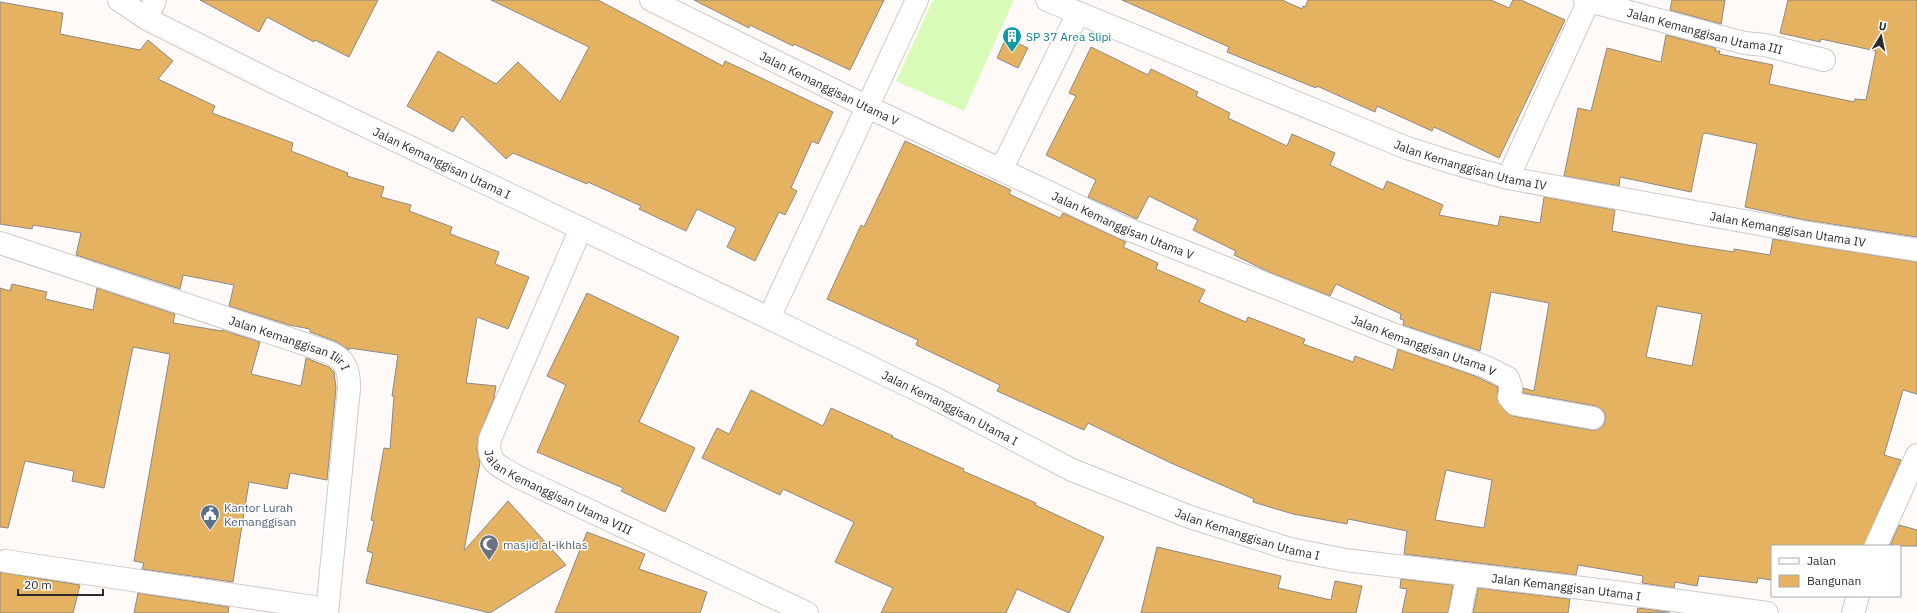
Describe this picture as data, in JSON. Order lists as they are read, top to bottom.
{
  "streets": {
    "street": [
      "Jalan Kemanggisan Utama III",
      "Jalan Kemanggisan Utama V",
      "Jalan Kemanggisan Utama I",
      "Jalan Kemanggisan Utama IV",
      "Jalan Kemanggisan Ilir I",
      "Jalan Kemanggisan Utama VIII"
    ]
  },
  "crossings": [
    ["Jalan Kemanggisan Utama I", "Jalan Kemanggisan Utama VIII"]
  ],
  "places": {
    "building": ["SP 37 Area Slipi"],
    "public building": ["Kantor Lurah Kemanggisan"],
    "mosque": ["masjid al-ikhlas"]
  },
  "legend": ["Jalan", "Bangunan"],
  "scale_bar": "20 m",
  "north": "top"
}
